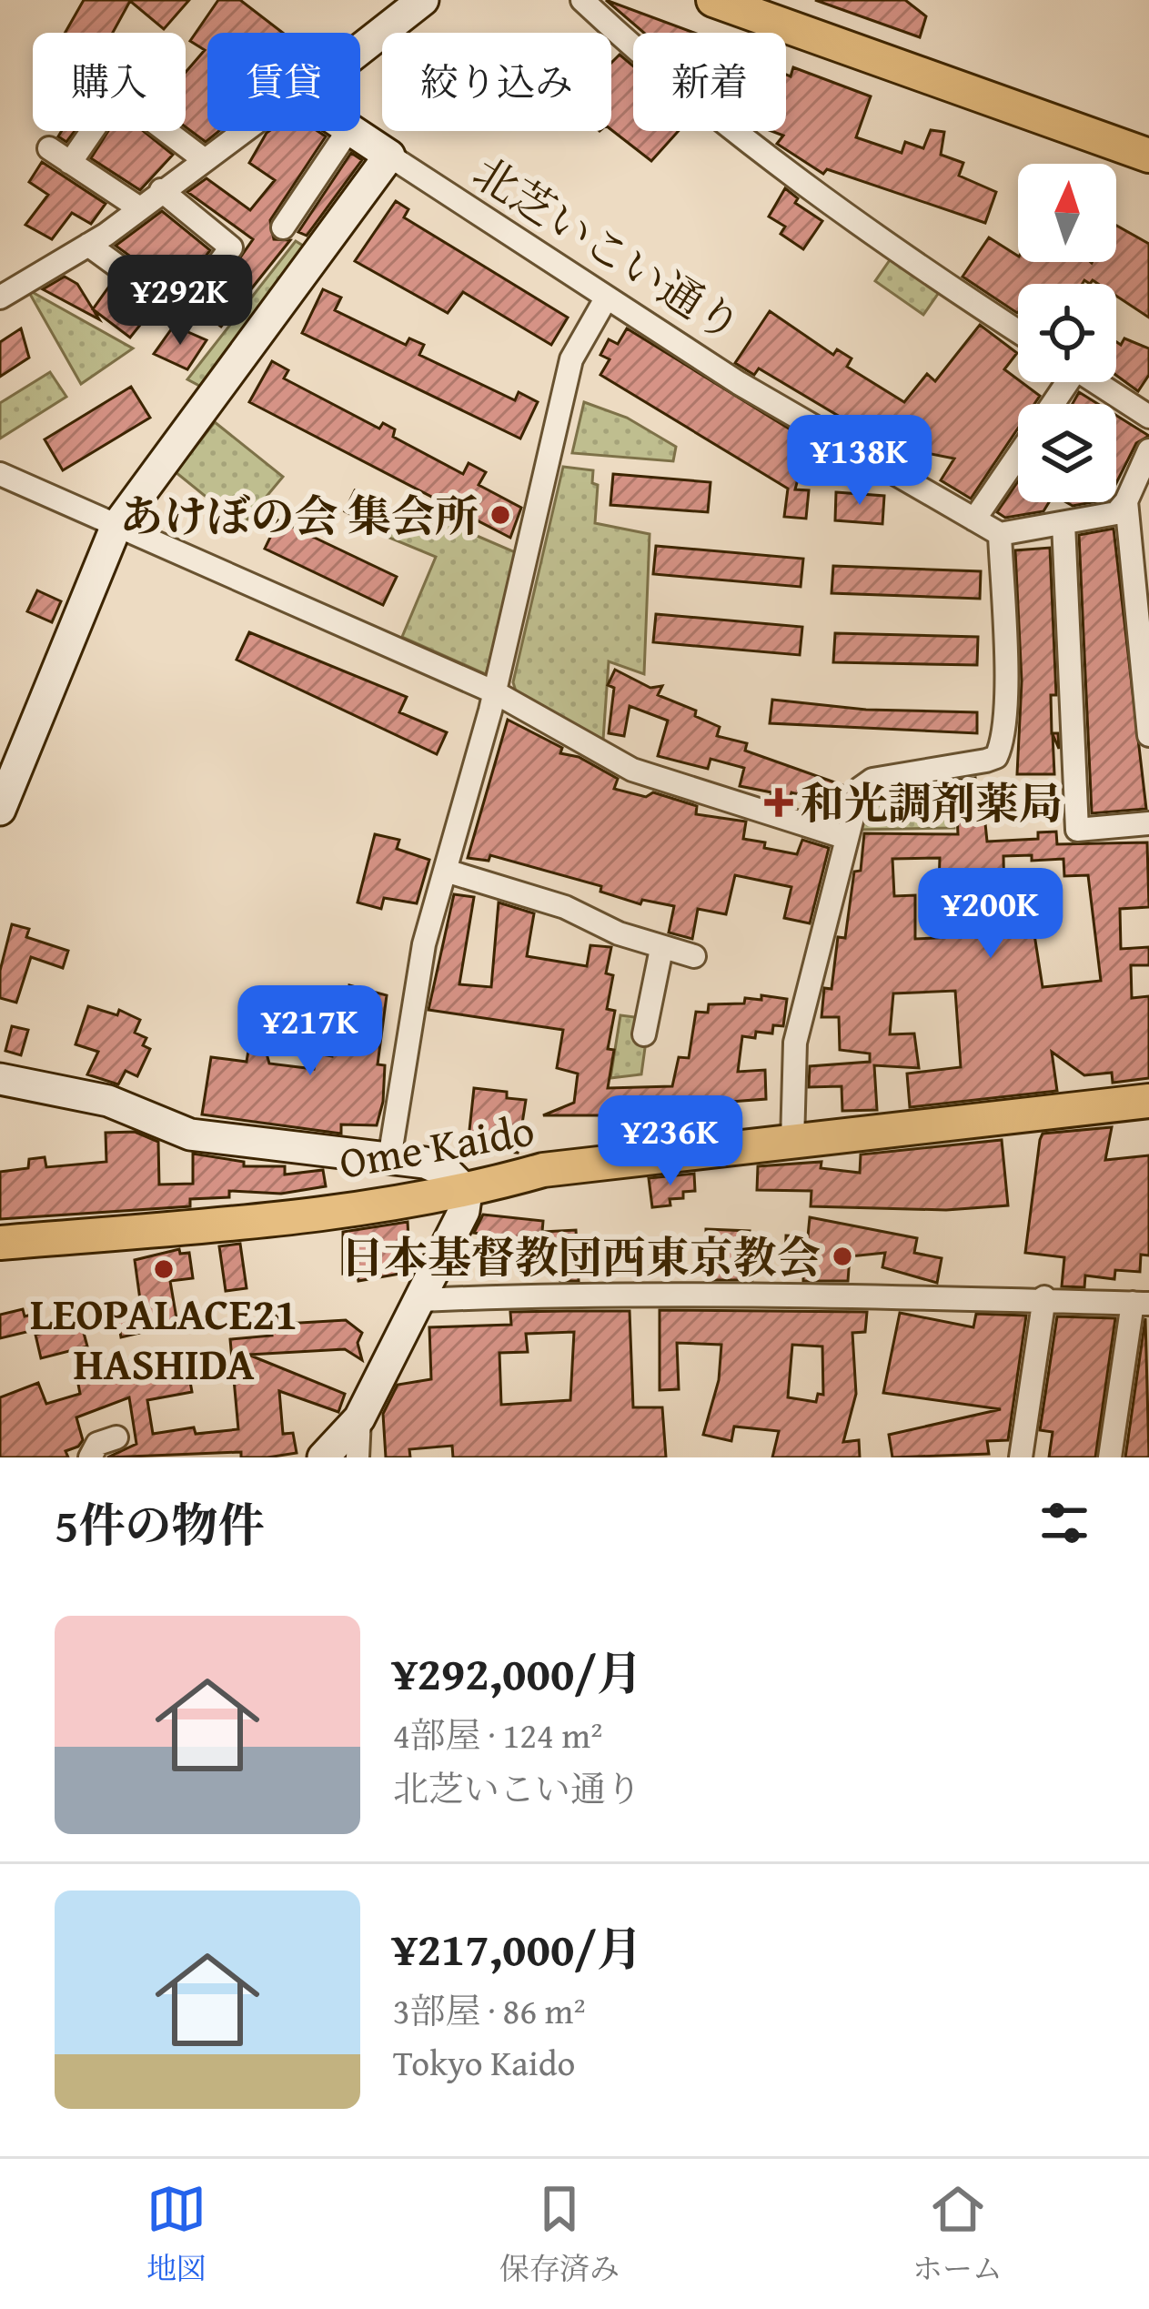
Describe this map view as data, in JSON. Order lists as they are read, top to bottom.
{
  "streets": {
    "main road": ["Ome Kaido"],
    "street": ["北芝いこい通り"]
  },
  "places": {
    "other": ["あけぼの会 集会所", "日本基督教団西東京教会", "LEOPALACE21 HASHIDA"],
    "health": ["和光調剤薬局"]
  },
  "north": "top",
  "page": {
    "chip": [
      "購入",
      "賃貸",
      "絞り込み",
      "新着"
    ],
    "price": [
      "¥292K",
      "¥138K",
      "¥200K",
      "¥217K",
      "¥236K"
    ],
    "heading": "5件の物件",
    "list": [
      {
        "name": "¥292,000/月",
        "note": "4部屋 · 124 m² · 北芝いこい通り"
      },
      {
        "name": "¥217,000/月",
        "note": "3部屋 · 86 m² · Tokyo Kaido"
      }
    ],
    "tabs": ["地図", "保存済み", "ホーム"]
  }
}
